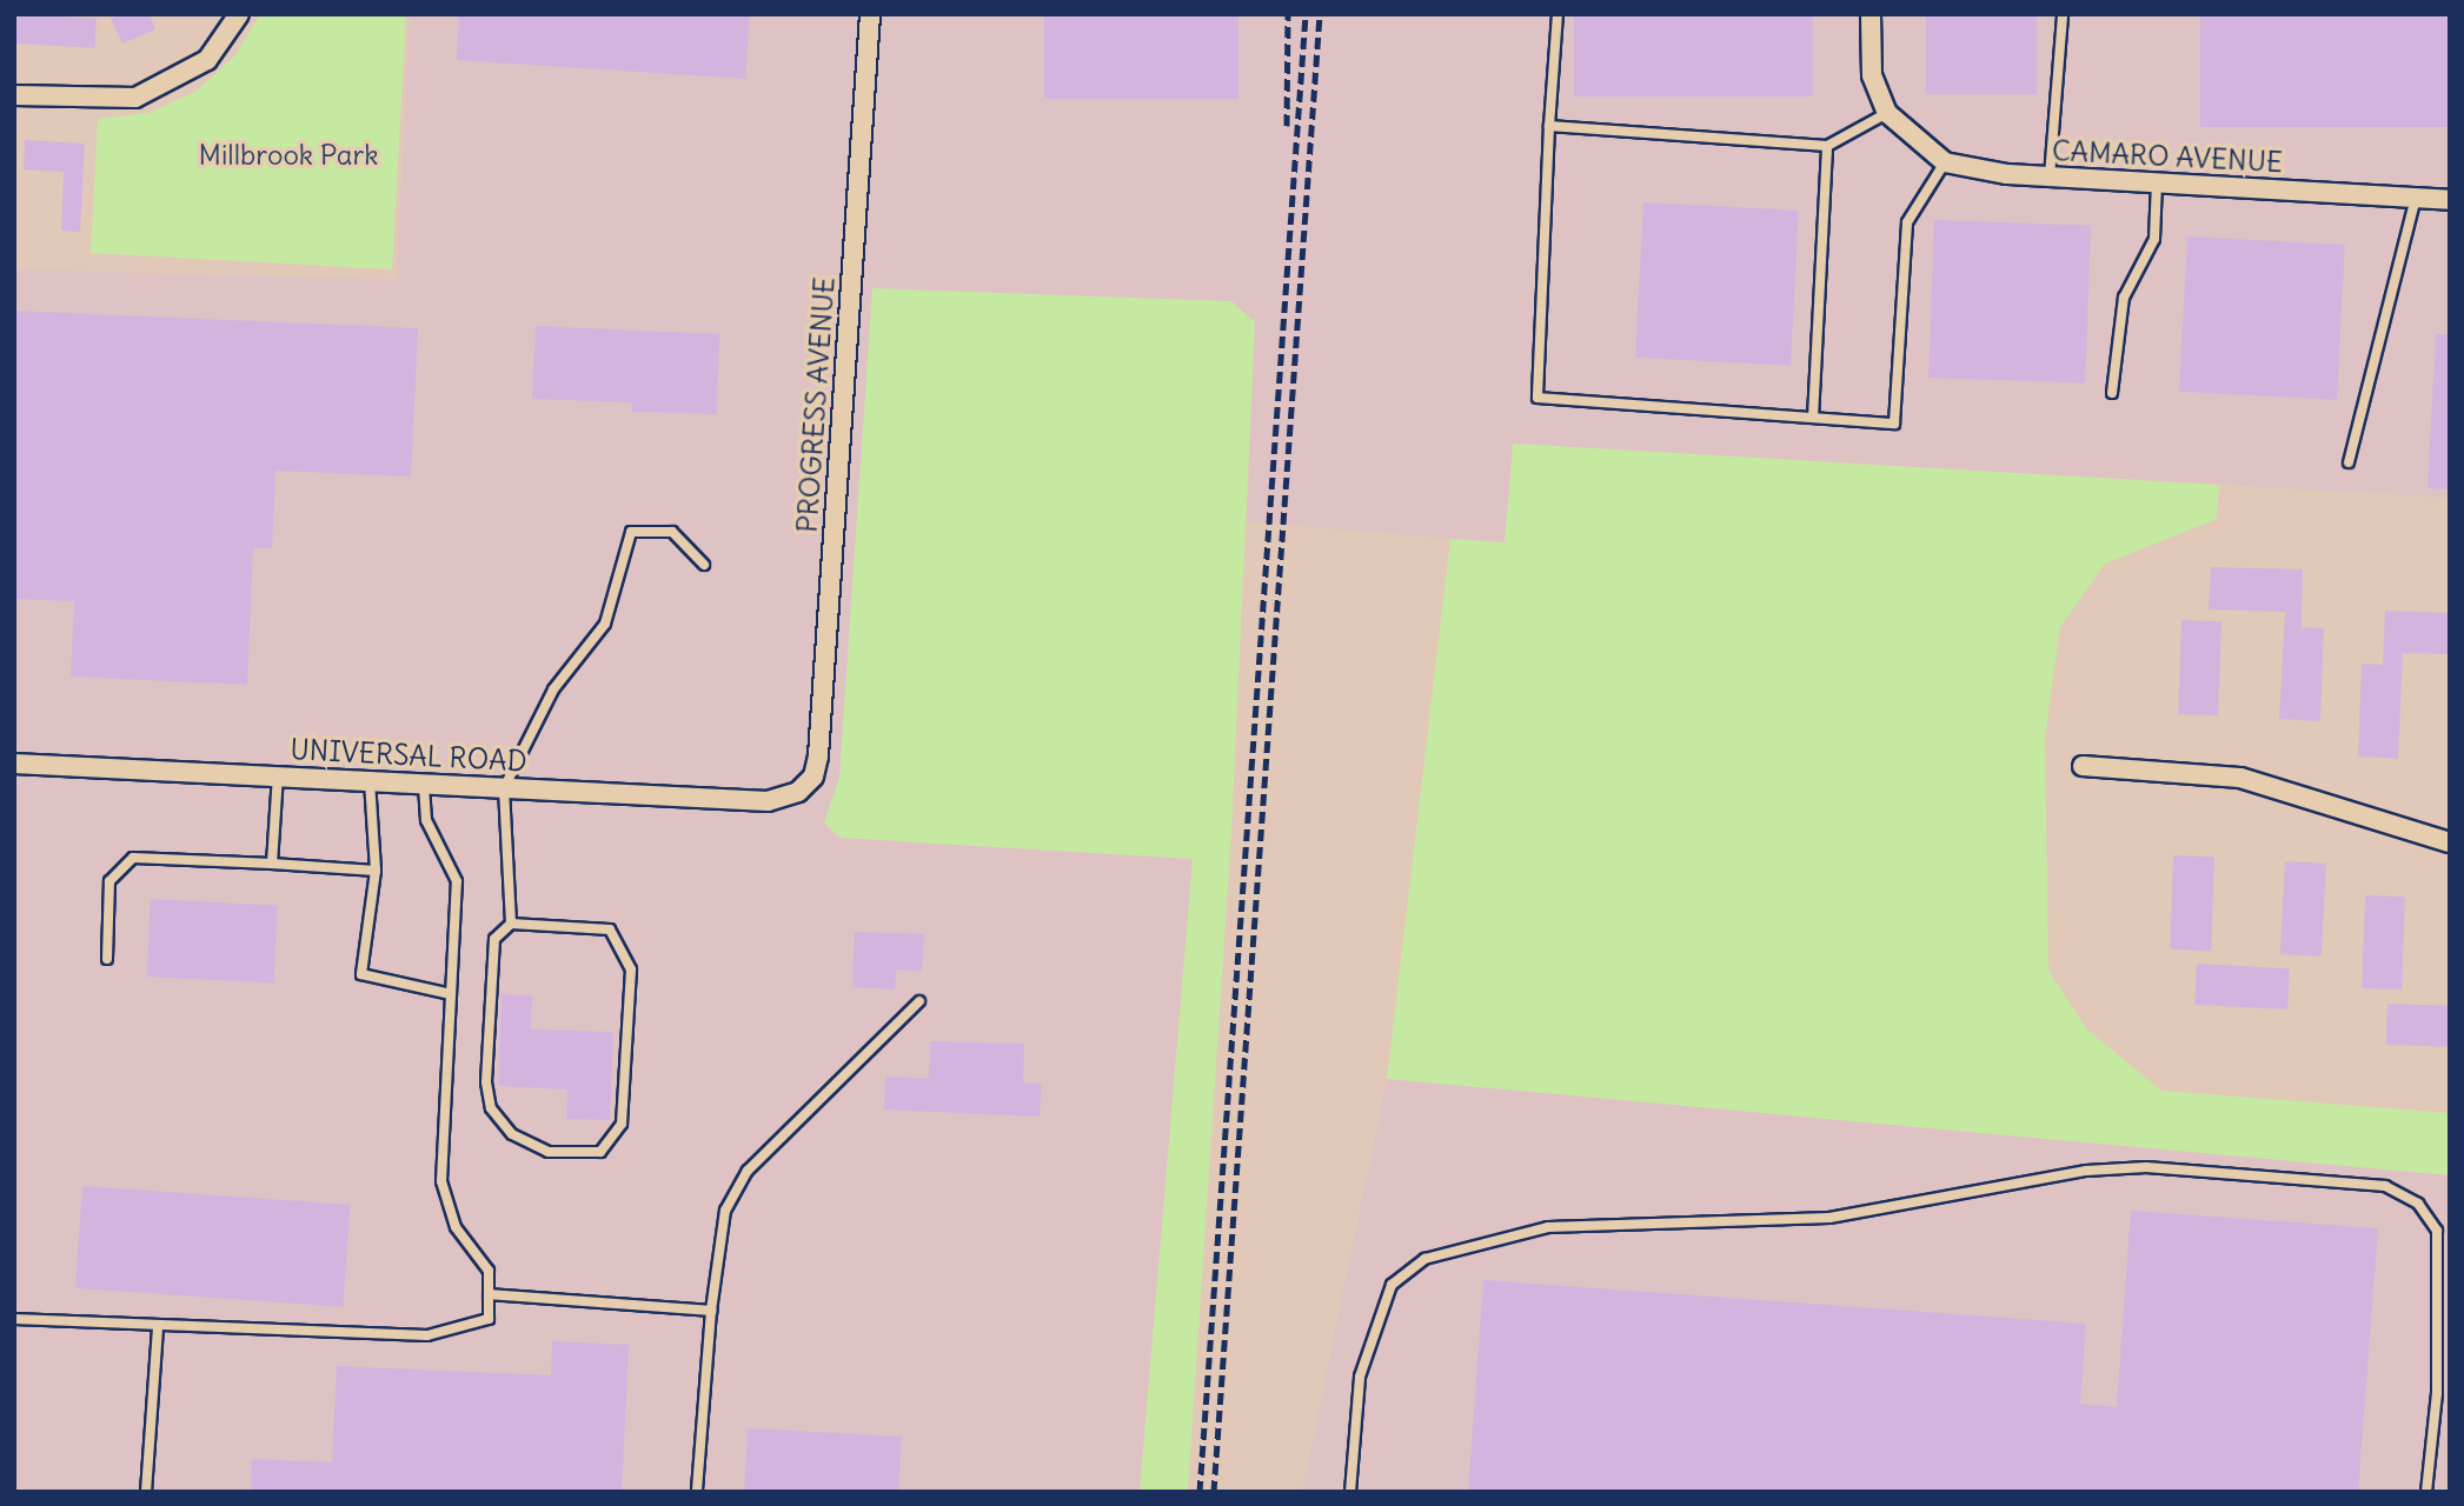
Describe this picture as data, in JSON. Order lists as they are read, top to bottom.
{
  "streets": {
    "street": ["CAMARO AVENUE", "PROGRESS AVENUE", "UNIVERSAL ROAD"]
  },
  "crossings": [
    ["PROGRESS AVENUE", "UNIVERSAL ROAD"]
  ],
  "parks": ["Millbrook Park"]
}
